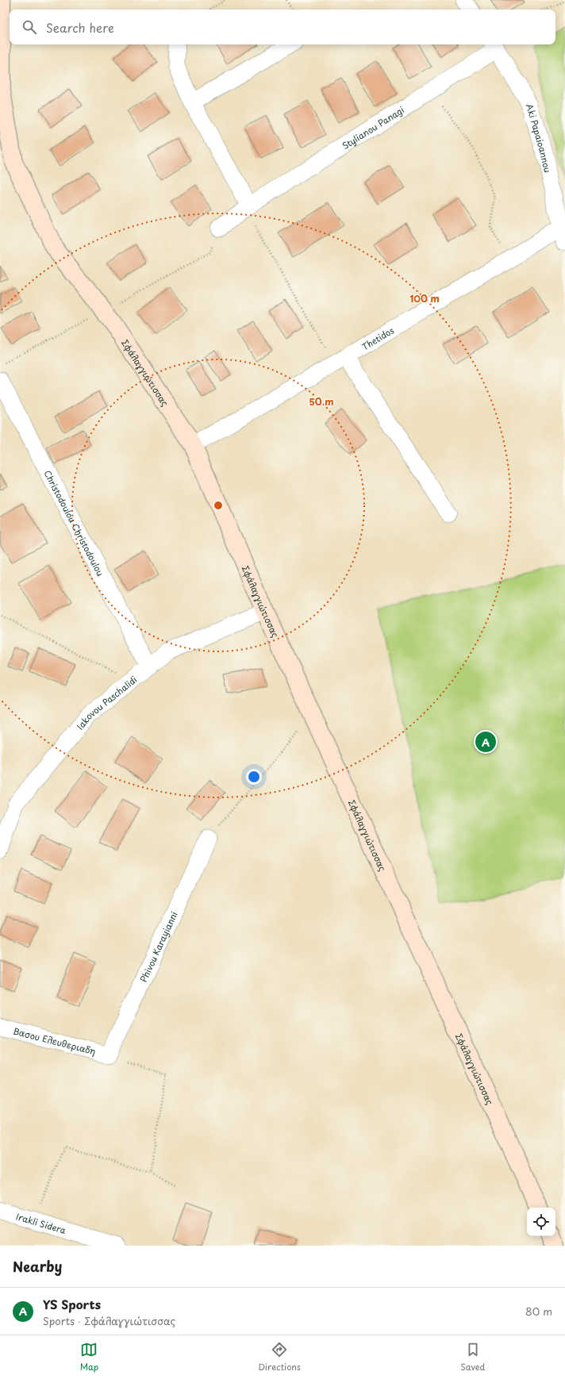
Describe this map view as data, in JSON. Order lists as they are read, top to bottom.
{
  "streets": {
    "street": [
      "Stylianou Panagi",
      "Aki Papaioannou",
      "Thetidos",
      "Σφάλαγγιώτισσας",
      "Christodoulou Christodoulou",
      "Iakovou Paschalidi",
      "Phivou Karayianni",
      "Βασου Ελευθεριαδη",
      "Irakli Sidera"
    ]
  },
  "crossings": [
    ["Stylianou Panagi", "Aki Papaioannou"],
    ["Aki Papaioannou", "Thetidos"],
    ["Thetidos", "Σφάλαγγιώτισσας"],
    ["Σφάλαγγιώτισσας", "Iakovou Paschalidi"],
    ["Christodoulou Christodoulou", "Iakovou Paschalidi"],
    ["Phivou Karayianni", "Βασου Ελευθεριαδη"]
  ],
  "page": {
    "search": "Search here",
    "pins": "A",
    "heading": "Nearby",
    "list": [
      {
        "mark": "A",
        "name": "YS Sports",
        "note": "Sports · Σφάλαγγιώτισσας",
        "value": "80 m"
      }
    ],
    "nav": ["Map", "Directions", "Saved"]
  },
  "rings": ["100 m", "50 m"]
}
